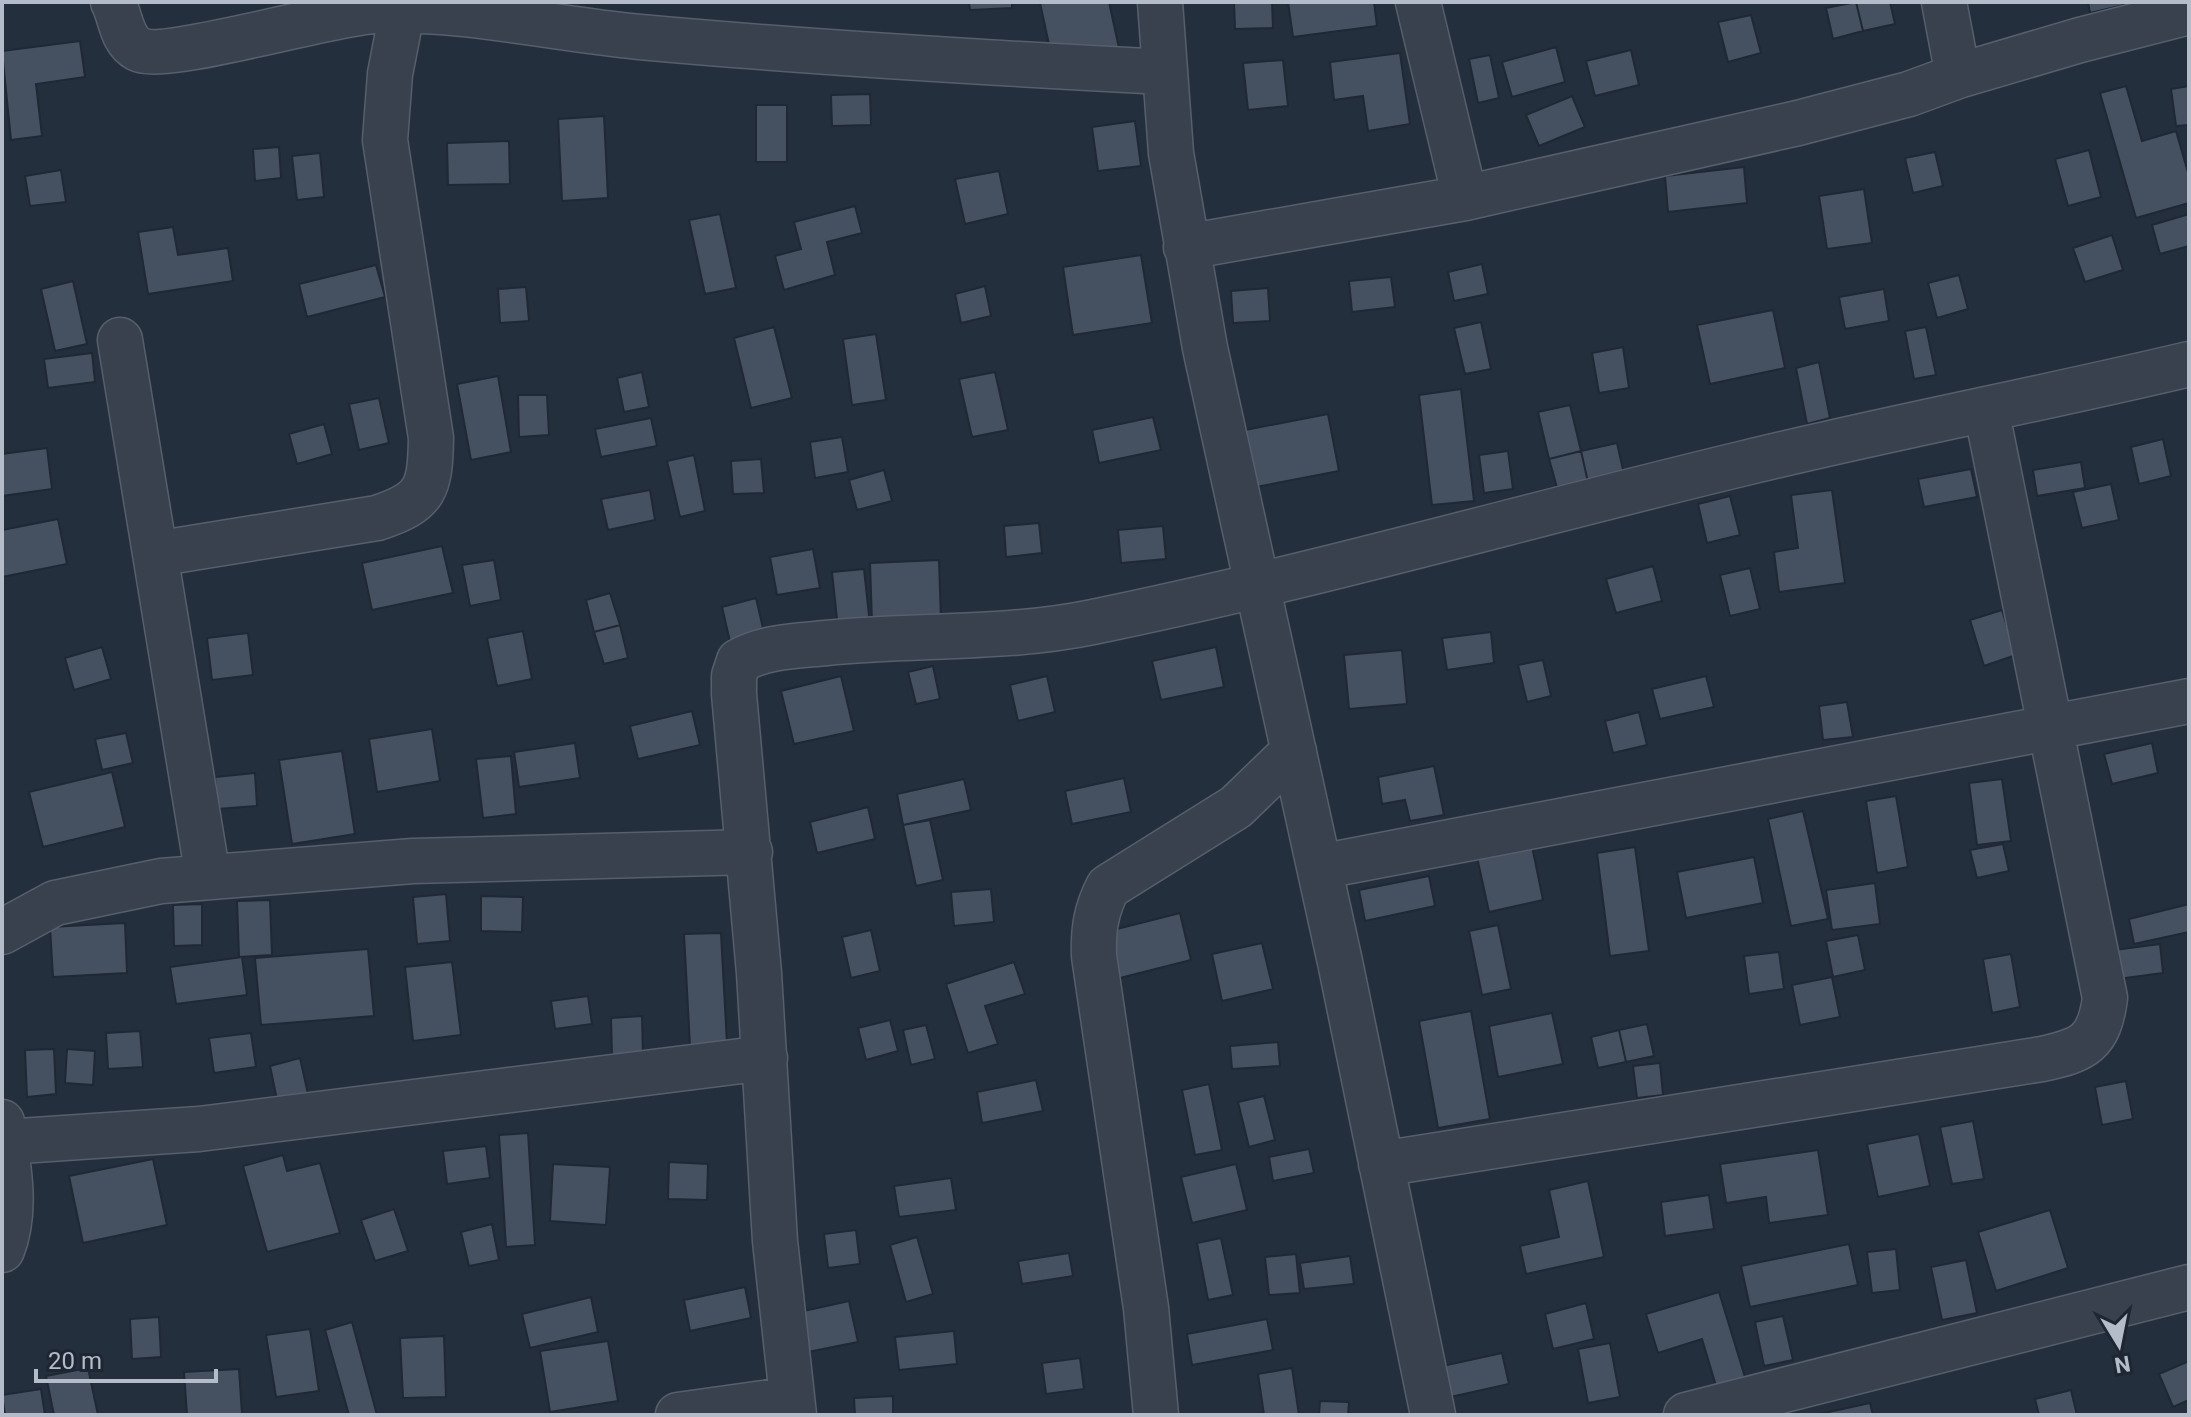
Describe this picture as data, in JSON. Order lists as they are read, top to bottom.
{
  "scale_bar": "20 m",
  "north": "bottom"
}
